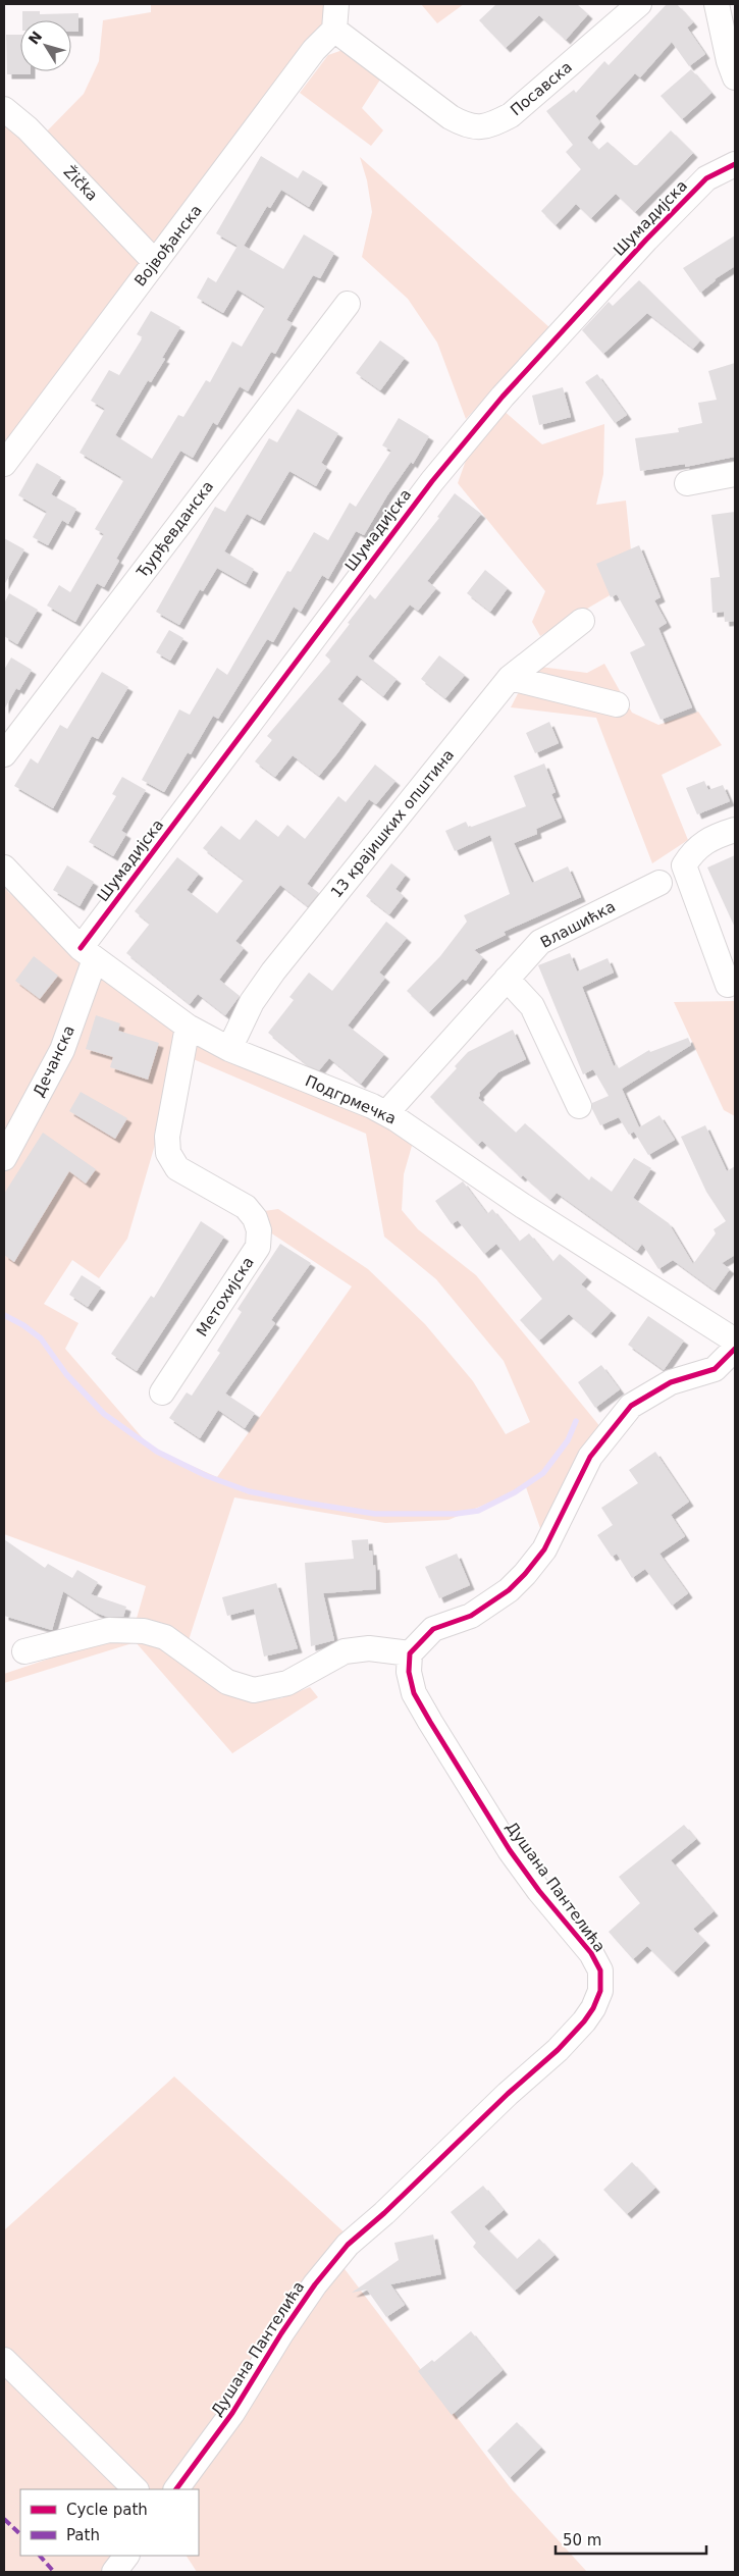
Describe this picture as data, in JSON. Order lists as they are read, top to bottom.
{
  "streets": {
    "street": [
      "Посавска",
      "Žička",
      "Шумадијска",
      "Војвођанска",
      "Ђурђевданска",
      "13 крајишких општина",
      "Влашићка",
      "Дечанска",
      "Подгрмечка",
      "Метохијска",
      "Душана Пантелића"
    ]
  },
  "crossings": [
    ["Посавска", "Војвођанска"],
    ["Žička", "Војвођанска"],
    ["Шумадијска", "Дечанска"],
    ["Шумадијска", "Подгрмечка"],
    ["13 крајишких општина", "Подгрмечка"],
    ["Влашићка", "Подгрмечка"],
    ["Дечанска", "Подгрмечка"],
    ["Подгрмечка", "Метохијска"]
  ],
  "legend": ["Cycle path", "Path"],
  "scale_bar": "50 m",
  "north": "top left"
}
